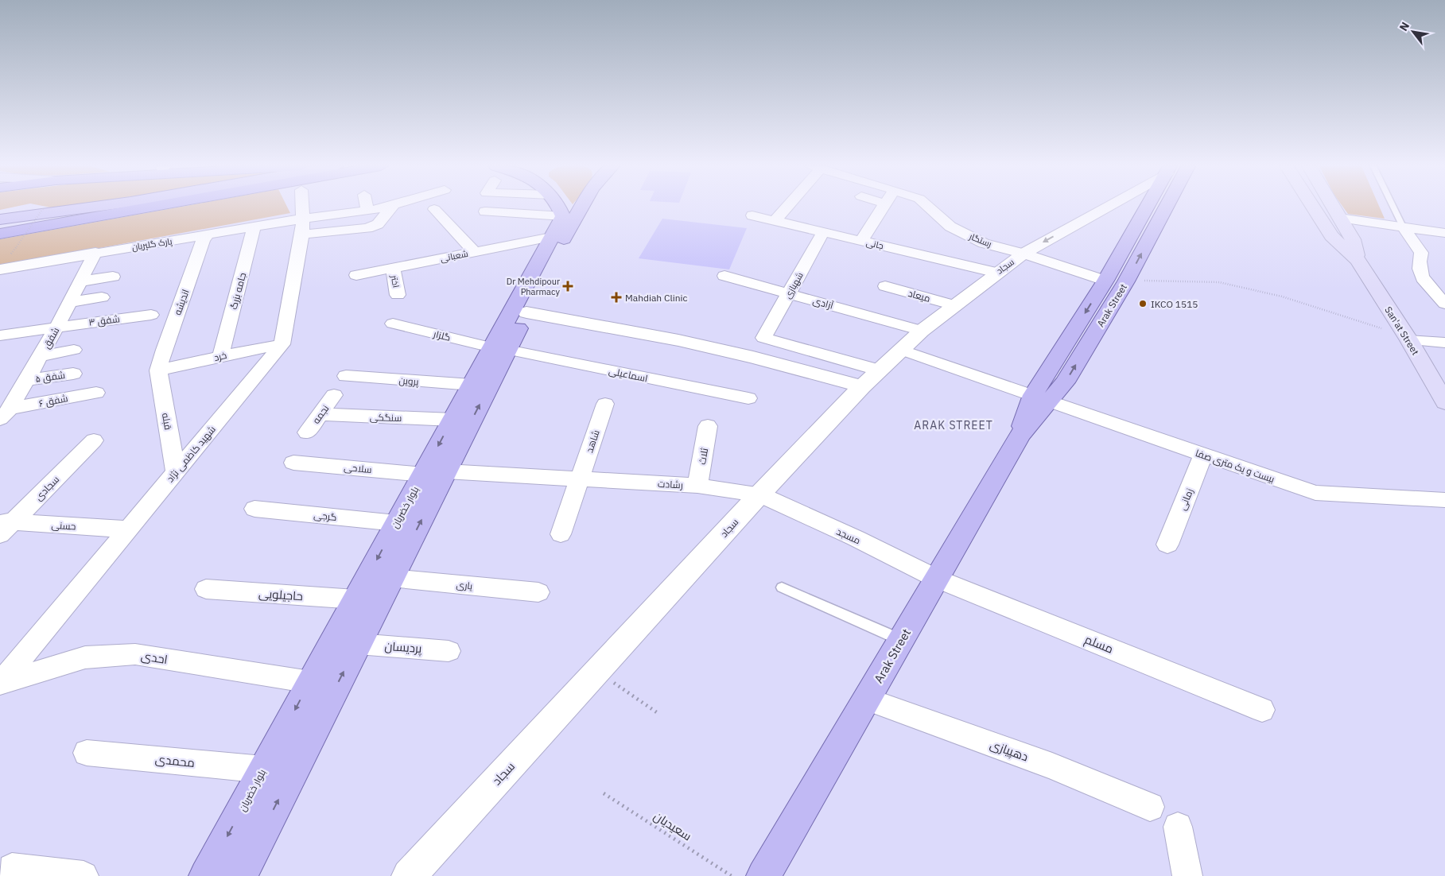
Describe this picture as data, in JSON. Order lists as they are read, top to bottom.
{
  "streets": {
    "main road": ["Arak Street", "San'at Street", "بلوار خضریان"],
    "street": [
      "رستگار",
      "پارک گلپریان",
      "جانی",
      "شعبانی",
      "سجاد",
      "اختر",
      "شهبازی",
      "جامه بزرگ",
      "میعاد",
      "اندیشه",
      "آزادی",
      "شفق ۳",
      "گلزار",
      "شفق",
      "خرد",
      "اسماعیلی",
      "شفق ۵",
      "پروین",
      "شفق ۶",
      "نجمه",
      "سنگکی",
      "قبله",
      "شاهد",
      "شهید کاظمی نژاد",
      "ثلاث",
      "بیست و یک متری صفا",
      "سلاحی",
      "رشادت",
      "سجادی",
      "زمانی",
      "گرجی",
      "حسنی",
      "مسجد",
      "یاری",
      "حاجیلویی",
      "مسلم",
      "پردیسان",
      "احدی",
      "دهپیازی",
      "محمدی"
    ],
    "path": ["سعیدیان"]
  },
  "crossings": [
    ["رستگار", "سجاد"],
    ["رستگار", "Arak Street"],
    ["پارک گلپریان", "جامه بزرگ"],
    ["پارک گلپریان", "اندیشه"],
    ["پارک گلپریان", "شفق"],
    ["پارک گلپریان", "شهید کاظمی نژاد"],
    ["جانی", "سجاد"],
    ["جانی", "شهبازی"],
    ["شعبانی", "اختر"],
    ["شعبانی", "بلوار خضریان"],
    ["سجاد", "شهبازی"],
    ["سجاد", "میعاد"],
    ["سجاد", "آزادی"],
    ["سجاد", "بیست و یک متری صفا"],
    ["سجاد", "رشادت"],
    ["سجاد", "مسجد"],
    ["شهبازی", "آزادی"],
    ["جامه بزرگ", "خرد"],
    ["اندیشه", "خرد"],
    ["اندیشه", "قبله"],
    ["Arak Street", "بیست و یک متری صفا"],
    ["Arak Street", "مسجد"],
    ["Arak Street", "مسلم"],
    ["Arak Street", "دهپیازی"],
    ["شفق ۳", "شفق"],
    ["گلزار", "اسماعیلی"],
    ["گلزار", "بلوار خضریان"],
    ["شفق", "شفق ۵"],
    ["شفق", "شفق ۶"],
    ["خرد", "قبله"],
    ["خرد", "شهید کاظمی نژاد"],
    ["اسماعیلی", "بلوار خضریان"],
    ["پروین", "بلوار خضریان"],
    ["نجمه", "سنگکی"],
    ["سنگکی", "بلوار خضریان"],
    ["قبله", "شهید کاظمی نژاد"],
    ["شاهد", "رشادت"],
    ["شهید کاظمی نژاد", "حسنی"],
    ["شهید کاظمی نژاد", "احدی"],
    ["ثلاث", "رشادت"],
    ["بیست و یک متری صفا", "زمانی"],
    ["سلاحی", "رشادت"],
    ["سلاحی", "بلوار خضریان"],
    ["رشادت", "بلوار خضریان"],
    ["رشادت", "مسجد"],
    ["سجادی", "حسنی"],
    ["بلوار خضریان", "گرجی"],
    ["بلوار خضریان", "یاری"],
    ["بلوار خضریان", "حاجیلویی"],
    ["بلوار خضریان", "پردیسان"],
    ["بلوار خضریان", "احدی"],
    ["بلوار خضریان", "محمدی"],
    ["مسجد", "مسلم"]
  ],
  "districts": ["ARAK STREET"],
  "places": {
    "health": ["Dr Mehdipour Pharmacy", "Mahdiah Clinic"],
    "other": ["IKCO 1515"]
  },
  "north": "top left"
}
